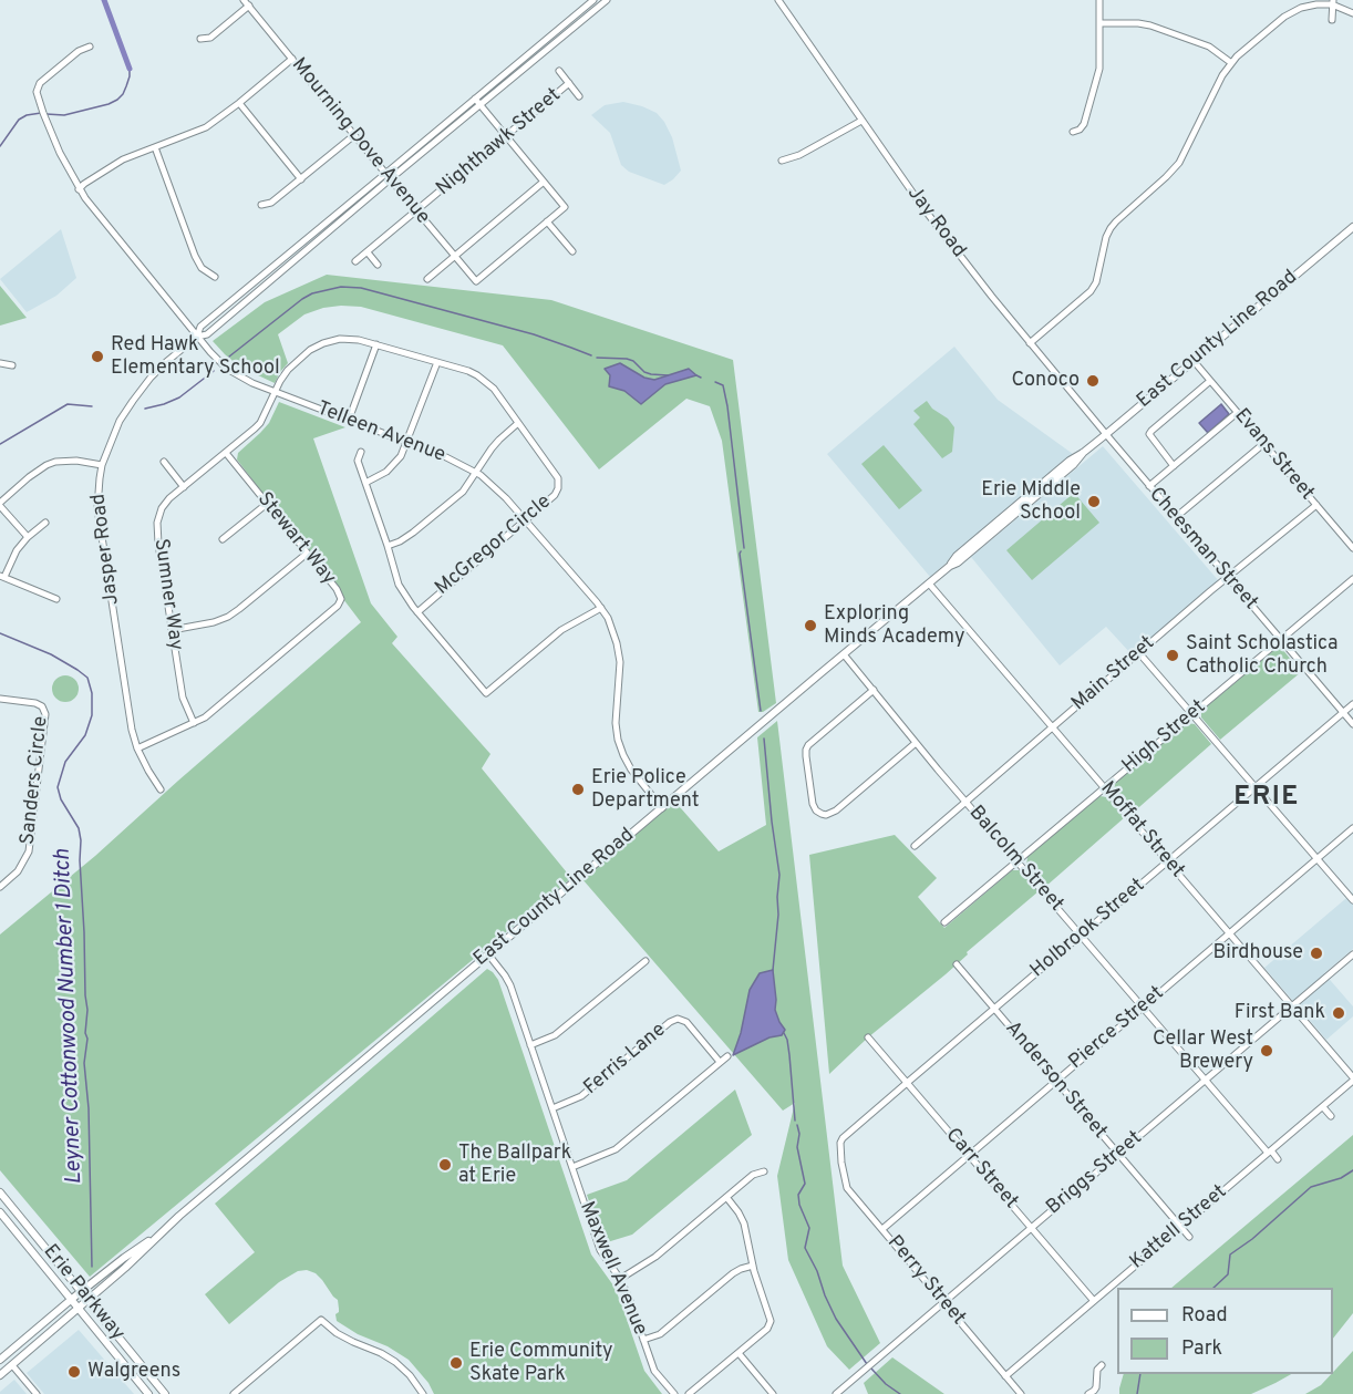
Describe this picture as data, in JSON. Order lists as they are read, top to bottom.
{
  "streets": {
    "main road": ["East County Line Road", "Erie Parkway"],
    "street": [
      "Mourning Dove Avenue",
      "Nighthawk Street",
      "Jay Road",
      "Telleen Avenue",
      "Evans Street",
      "Stewart Way",
      "McGregor Circle",
      "Jasper Road",
      "Cheesman Street",
      "Sumner Way",
      "Main Street",
      "High Street",
      "Sanders Circle",
      "Moffat Street",
      "Balcolm Street",
      "Holbrook Street",
      "Pierce Street",
      "Ferris Lane",
      "Anderson Street",
      "Carr Street",
      "Briggs Street",
      "Kattell Street",
      "Maxwell Avenue",
      "Perry Street"
    ]
  },
  "crossings": [
    ["Mourning Dove Avenue", "Nighthawk Street"],
    ["Jay Road", "East County Line Road"],
    ["Jay Road", "Cheesman Street"],
    ["East County Line Road", "Telleen Avenue"],
    ["East County Line Road", "Evans Street"],
    ["East County Line Road", "Cheesman Street"],
    ["East County Line Road", "Moffat Street"],
    ["East County Line Road", "Balcolm Street"],
    ["East County Line Road", "Maxwell Avenue"],
    ["East County Line Road", "Erie Parkway"],
    ["Telleen Avenue", "McGregor Circle"],
    ["Telleen Avenue", "Jasper Road"],
    ["Evans Street", "Main Street"],
    ["Stewart Way", "McGregor Circle"],
    ["Stewart Way", "Sumner Way"],
    ["McGregor Circle", "Sumner Way"],
    ["Cheesman Street", "Main Street"],
    ["Cheesman Street", "High Street"],
    ["Cheesman Street", "Holbrook Street"],
    ["Main Street", "Moffat Street"],
    ["Main Street", "Balcolm Street"],
    ["High Street", "Moffat Street"],
    ["High Street", "Balcolm Street"],
    ["Moffat Street", "Holbrook Street"],
    ["Moffat Street", "Pierce Street"],
    ["Moffat Street", "Briggs Street"],
    ["Moffat Street", "Kattell Street"],
    ["Balcolm Street", "Holbrook Street"],
    ["Balcolm Street", "Pierce Street"],
    ["Balcolm Street", "Briggs Street"],
    ["Balcolm Street", "Kattell Street"],
    ["Holbrook Street", "Anderson Street"],
    ["Holbrook Street", "Carr Street"],
    ["Holbrook Street", "Perry Street"],
    ["Pierce Street", "Anderson Street"],
    ["Pierce Street", "Carr Street"],
    ["Pierce Street", "Perry Street"],
    ["Ferris Lane", "Maxwell Avenue"],
    ["Anderson Street", "Briggs Street"],
    ["Anderson Street", "Kattell Street"],
    ["Carr Street", "Briggs Street"],
    ["Carr Street", "Kattell Street"],
    ["Briggs Street", "Perry Street"],
    ["Kattell Street", "Perry Street"]
  ],
  "districts": ["ERIE"],
  "water": ["Leyner Cottonwood Number 1 Ditch"],
  "places": [
    "Red Hawk Elementary School",
    "Conoco",
    "Erie Middle School",
    "Exploring Minds Academy",
    "Saint Scholastica Catholic Church",
    "Erie Police Department",
    "Birdhouse",
    "First Bank",
    "Cellar West Brewery",
    "The Ballpark at Erie",
    "Erie Community Skate Park",
    "Walgreens"
  ],
  "legend": ["Road", "Park"]
}
